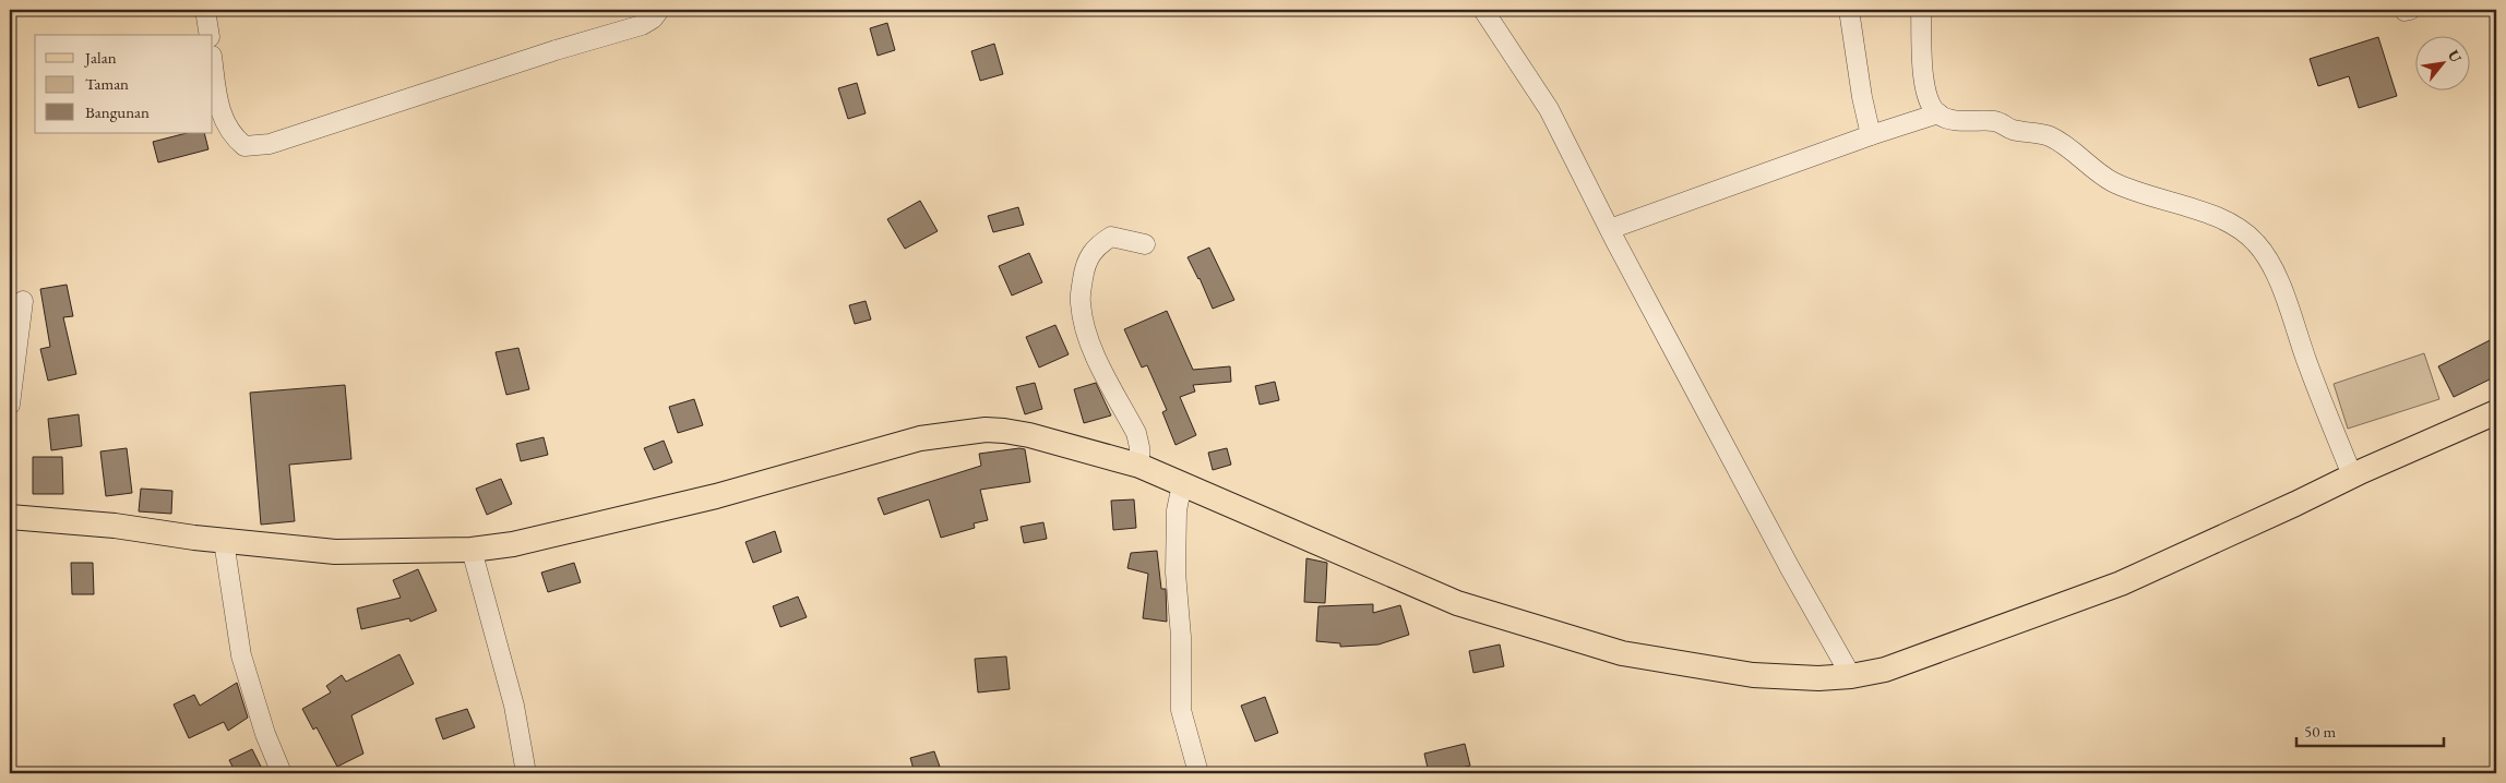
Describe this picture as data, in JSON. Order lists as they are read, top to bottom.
{
  "legend": ["Jalan", "Taman", "Bangunan"],
  "scale_bar": "50 m",
  "north": "top right"
}
